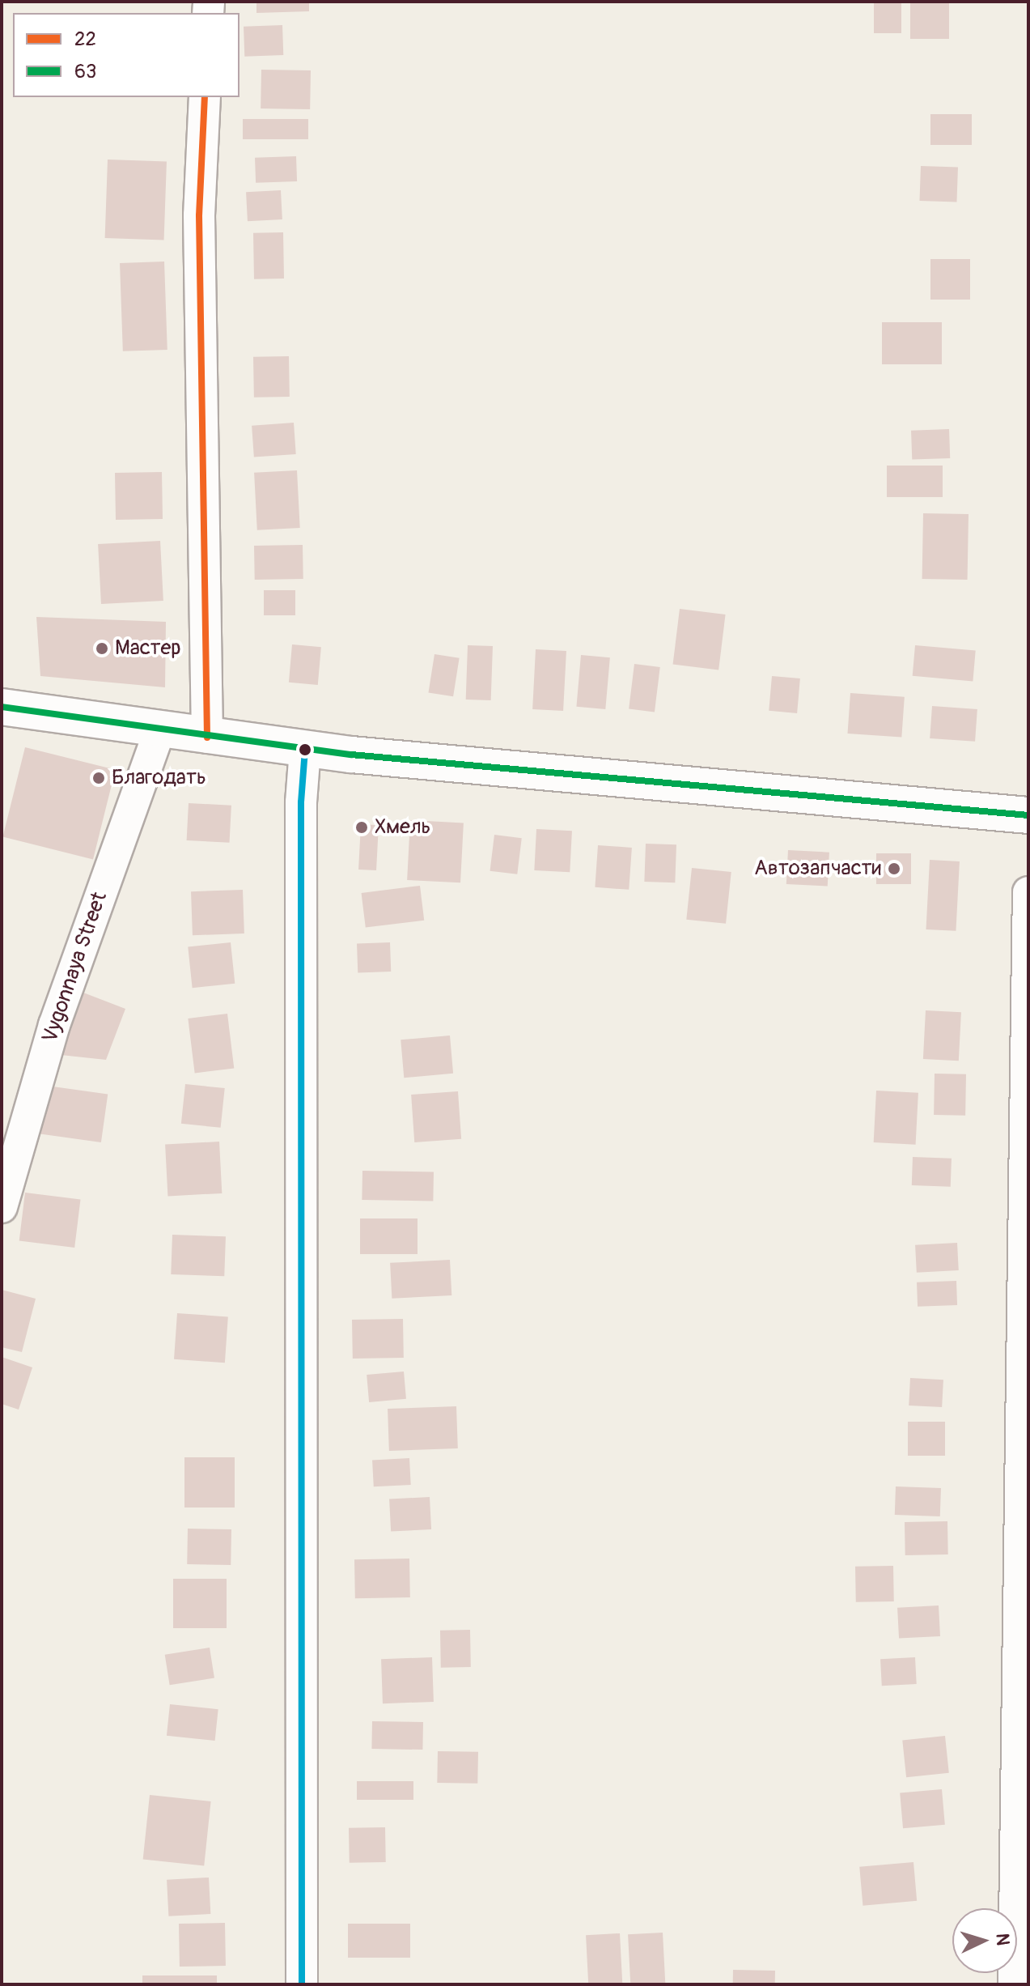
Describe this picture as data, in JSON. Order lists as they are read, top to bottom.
{
  "streets": {
    "street": ["Vygonnaya Street"]
  },
  "places": [
    "Мастер",
    "Благодать",
    "Хмель",
    "Автозапчасти"
  ],
  "lines": ["transit line 22", "transit line 63"],
  "legend": ["22", "63"],
  "north": "right"
}
